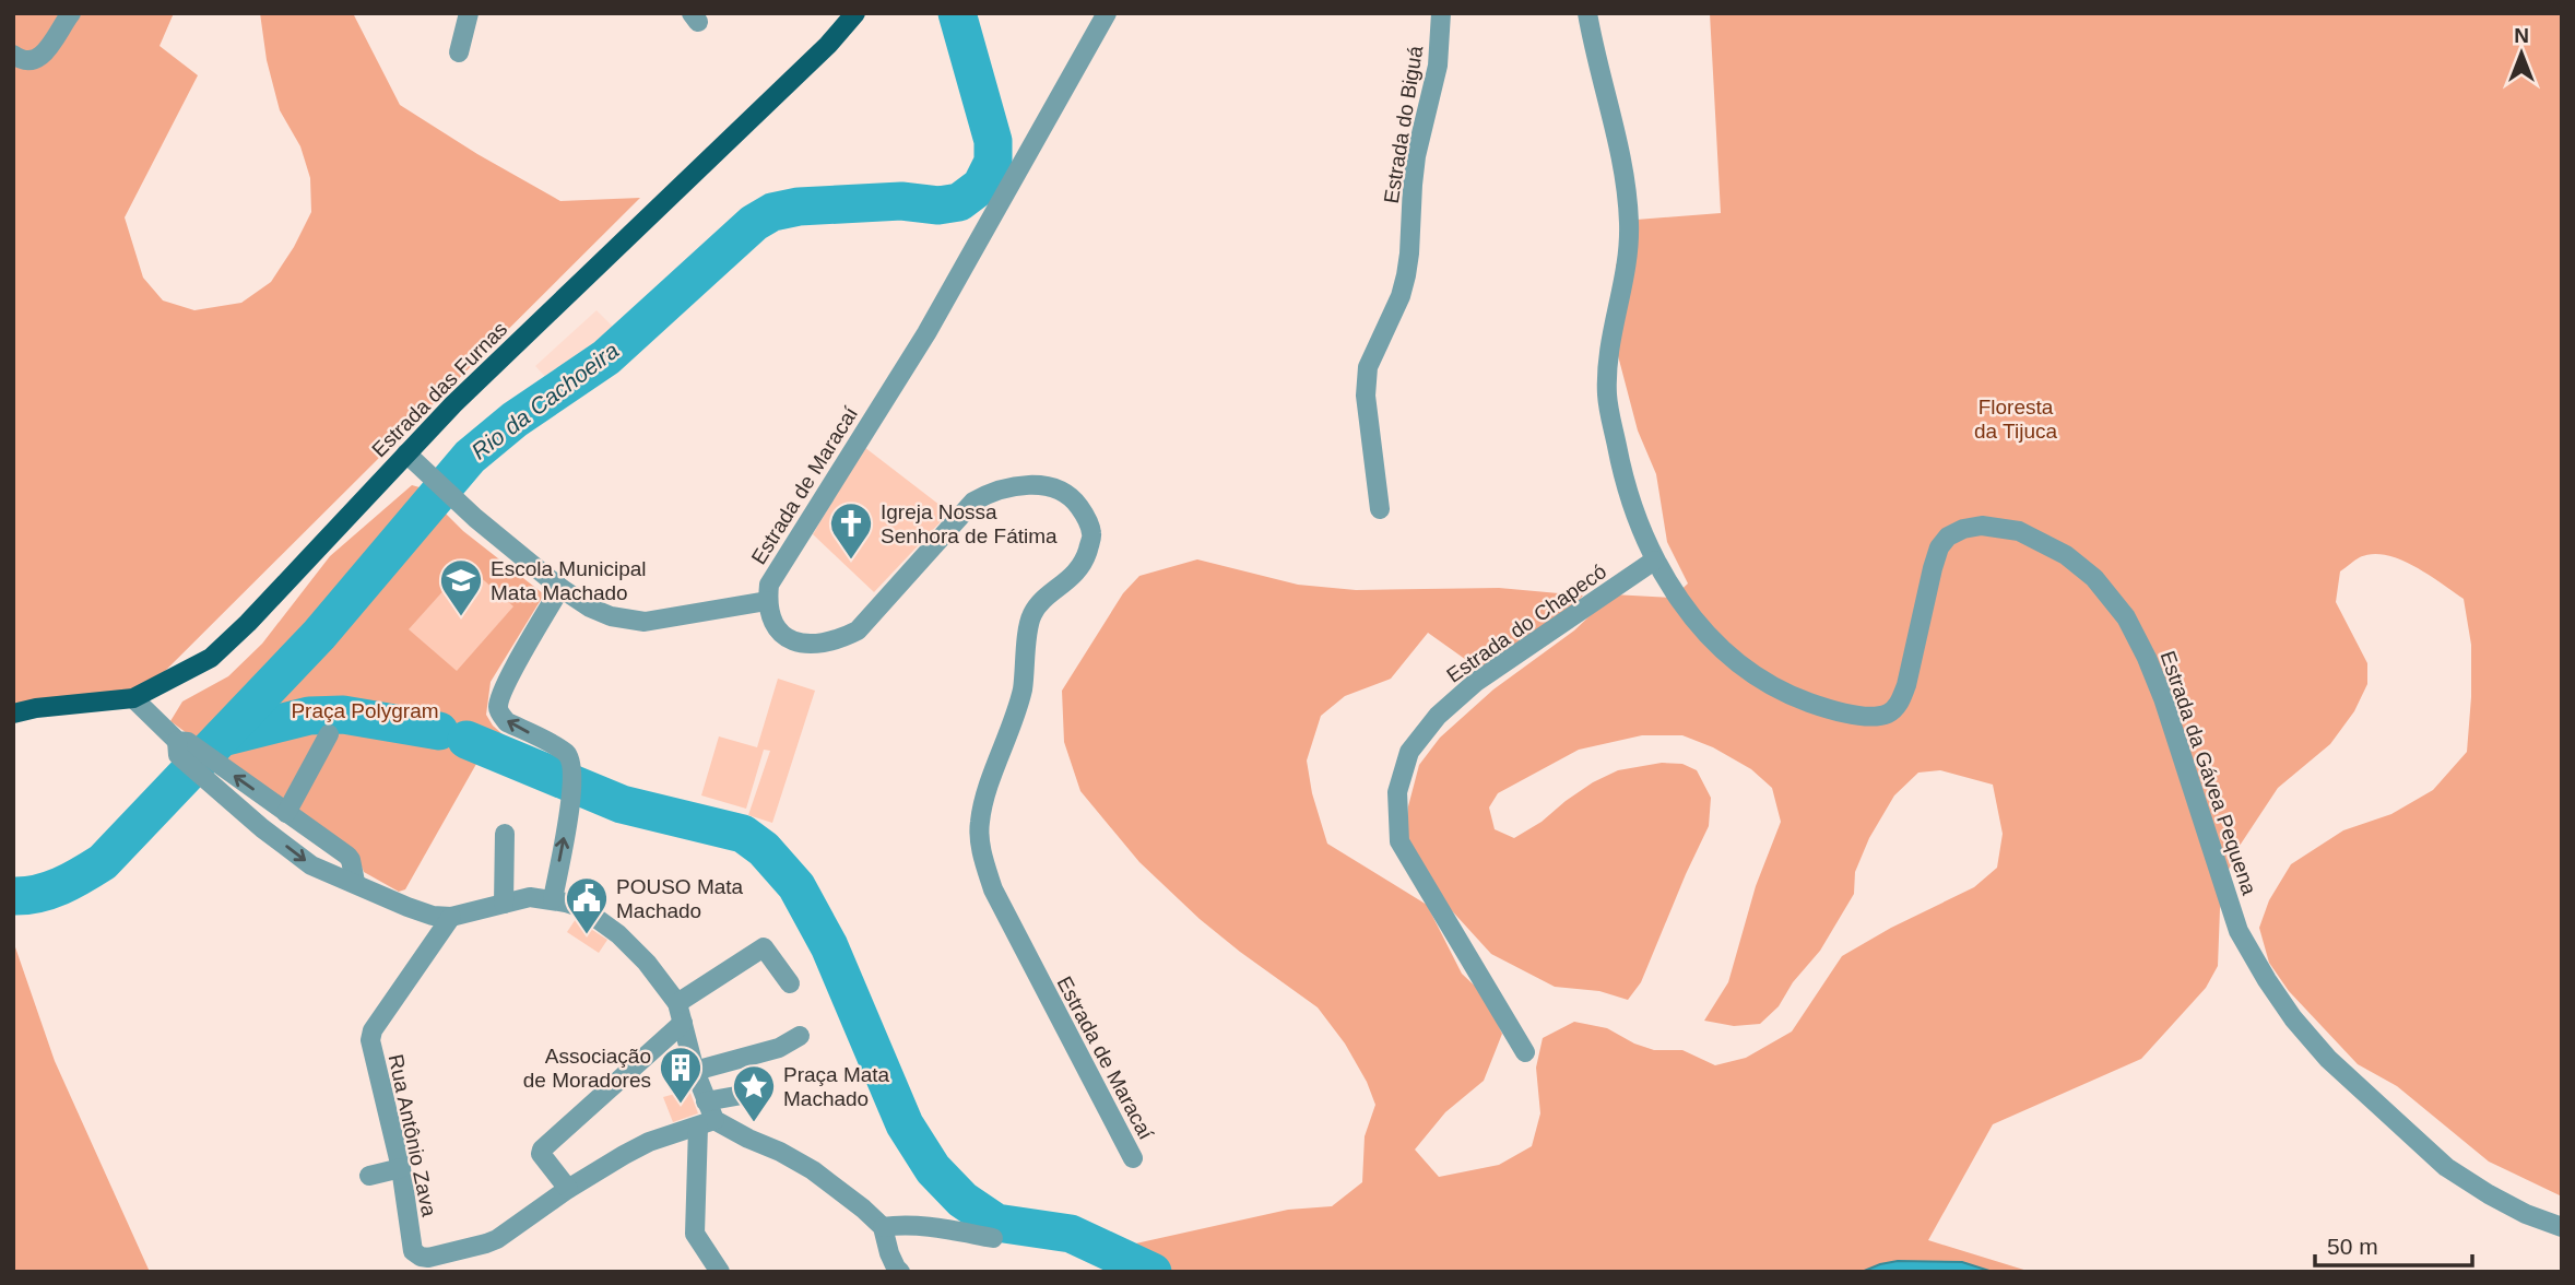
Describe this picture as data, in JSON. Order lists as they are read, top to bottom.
{
  "streets": {
    "main road": ["Estrada das Furnas"],
    "street": [
      "Estrada do Biguá",
      "Estrada de Maracaí",
      "Estrada do Chapecó",
      "Estrada da Gávea Pequena",
      "Rua Antônio Zava"
    ]
  },
  "crossings": [
    ["Estrada do Chapecó", "Estrada da Gávea Pequena"]
  ],
  "water": ["Rio da Cachoeira"],
  "parks": ["Floresta da Tijuca", "Praça Polygram"],
  "places": {
    "church": ["Igreja Nossa Senhora de Fátima"],
    "school or university": ["Escola Municipal Mata Machado"],
    "public building": ["POUSO Mata Machado"],
    "building": ["Associação de Moradores"],
    "place": ["Praça Mata Machado"]
  },
  "scale_bar": "50 m",
  "north": "top"
}
